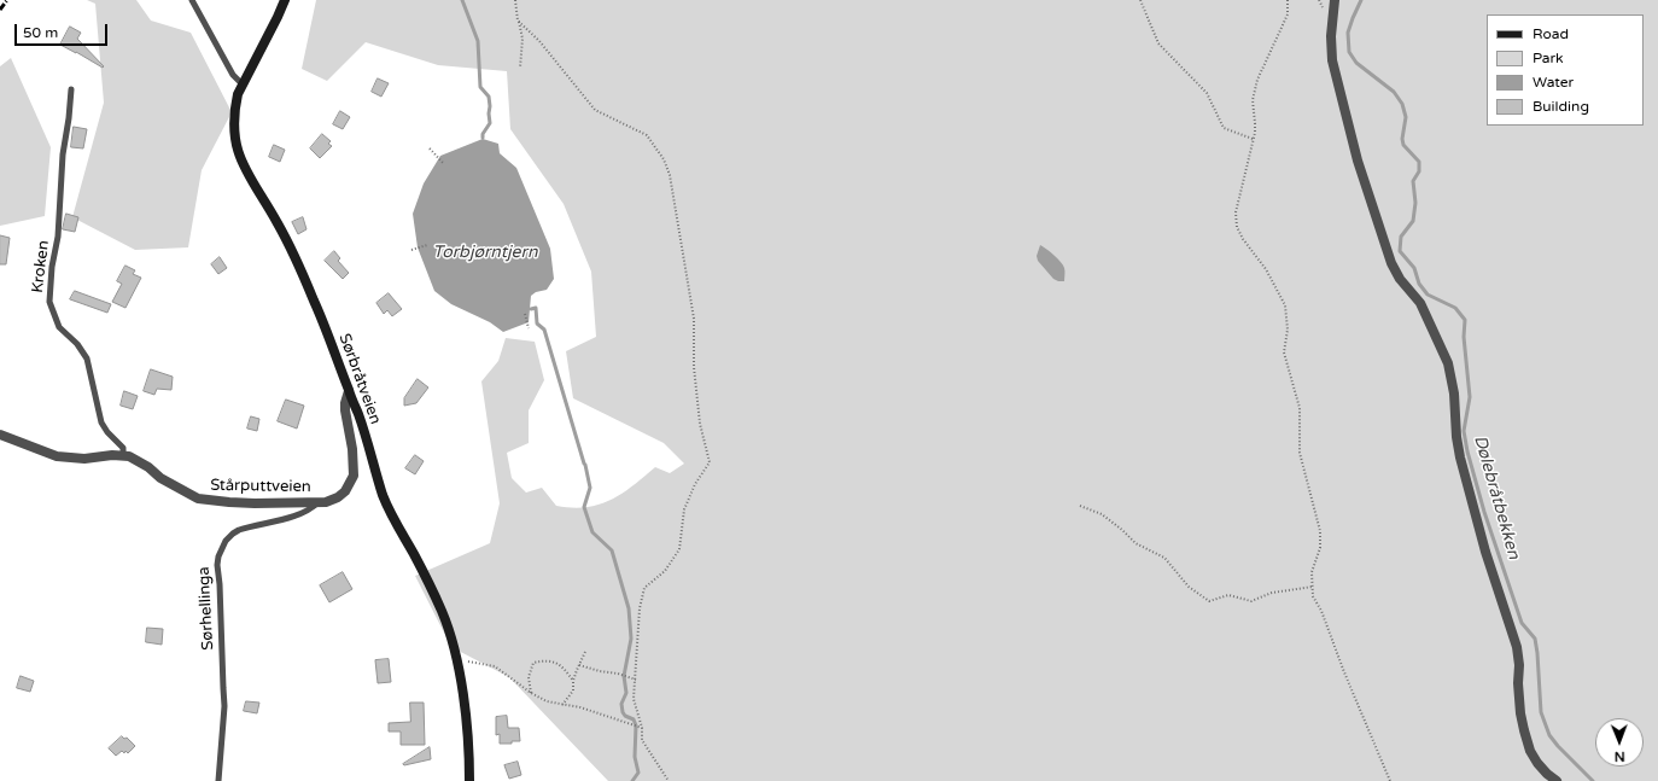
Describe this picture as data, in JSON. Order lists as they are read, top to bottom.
{
  "streets": {
    "street": ["Sørbråtveien", "Stårputtveien"],
    "lane": ["Kroken", "Sørhellinga"]
  },
  "crossings": [
    ["Kroken", "Stårputtveien"],
    ["Sørbråtveien", "Stårputtveien"],
    ["Stårputtveien", "Sørhellinga"]
  ],
  "water": ["Torbjørntjern", "Dølebråtbekken"],
  "legend": [
    "Road",
    "Park",
    "Water",
    "Building"
  ],
  "scale_bar": "50 m",
  "north": "bottom"
}
